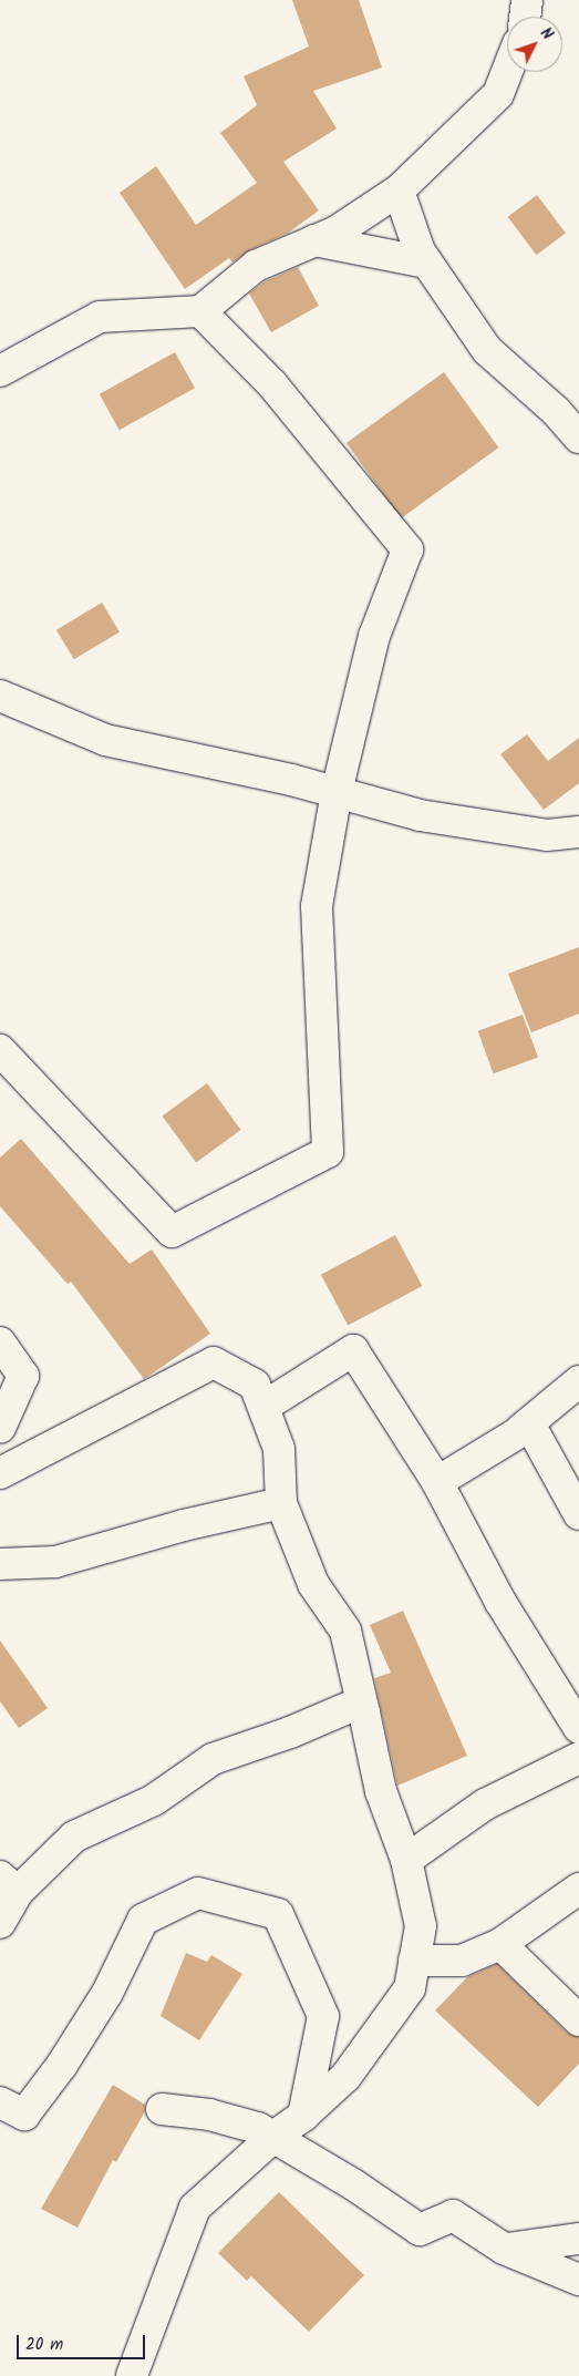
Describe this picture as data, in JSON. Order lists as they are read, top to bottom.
{
  "scale_bar": "20 m",
  "north": "top right"
}
